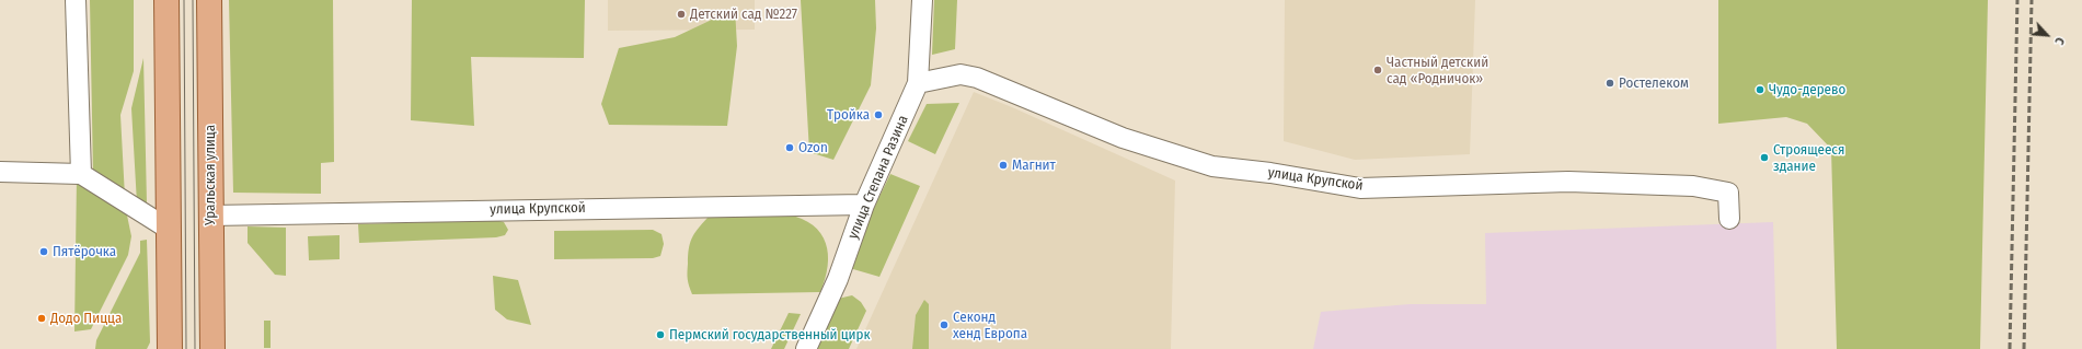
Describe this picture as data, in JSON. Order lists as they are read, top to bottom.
{
  "streets": {
    "main road": ["Уральская улица"],
    "street": ["улица Степана Разина", "улица Крупской"]
  },
  "crossings": [
    ["Уральская улица", "улица Крупской"],
    ["улица Степана Разина", "улица Крупской"]
  ],
  "places": [
    "Детский сад №227",
    "Частный детский сад «Родничок»",
    "Ростелеком",
    "Чудо-дерево",
    "Тройка",
    "Ozon",
    "Строящееся здание",
    "Магнит",
    "Пятёрочка",
    "Додо Пицца",
    "Секонд хенд Европа",
    "Пермский государственный цирк"
  ],
  "north": "bottom right"
}
